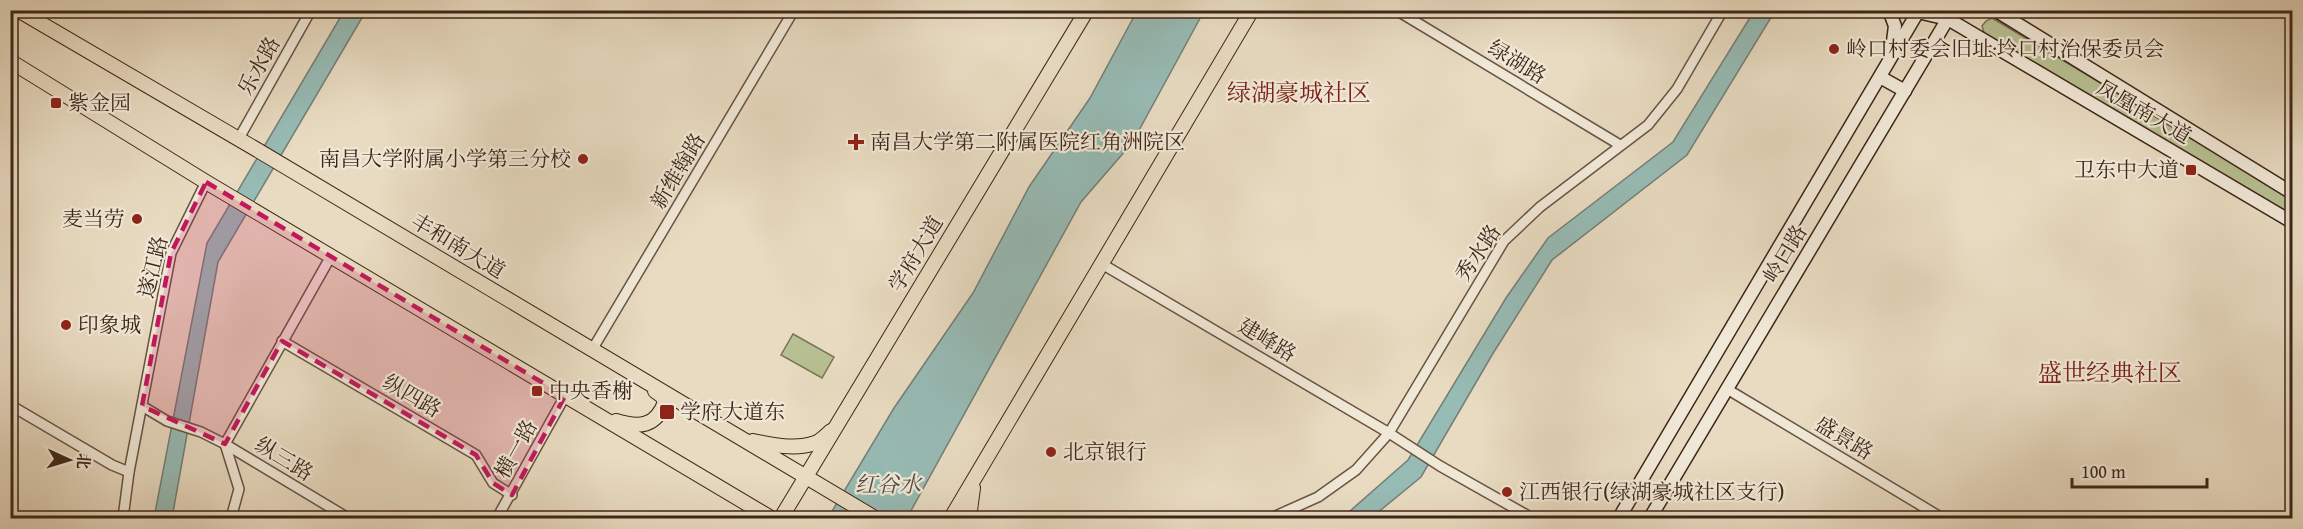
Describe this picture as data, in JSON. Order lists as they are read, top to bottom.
{
  "streets": {
    "main road": ["丰和南大道", "学府大道"],
    "street": [
      "绿湖路",
      "乐水路",
      "凤凰南大道",
      "新维翰路",
      "秀水路",
      "岭口路",
      "遂江路",
      "建峰路",
      "纵四路",
      "盛景路",
      "横一路",
      "纵三路"
    ]
  },
  "crossings": [
    ["绿湖路", "秀水路"],
    ["乐水路", "丰和南大道"],
    ["凤凰南大道", "岭口路"],
    ["新维翰路", "丰和南大道"],
    ["丰和南大道", "学府大道"],
    ["秀水路", "建峰路"],
    ["岭口路", "盛景路"],
    ["遂江路", "纵三路"],
    ["纵四路", "横一路"]
  ],
  "districts": ["绿湖豪城社区", "盛世经典社区"],
  "water": ["红谷水"],
  "places": {
    "other": [
      "岭口村委会旧址·坽口村治保委员会",
      "南昌大学附属小学第三分校",
      "麦当劳",
      "印象城",
      "北京银行",
      "江西银行(绿湖豪城社区支行)"
    ],
    "transit": [
      "紫金园",
      "卫东中大道",
      "中央香榭",
      "学府大道东"
    ],
    "health": ["南昌大学第二附属医院红角洲院区"]
  },
  "scale_bar": "100 m",
  "north": "right"
}
